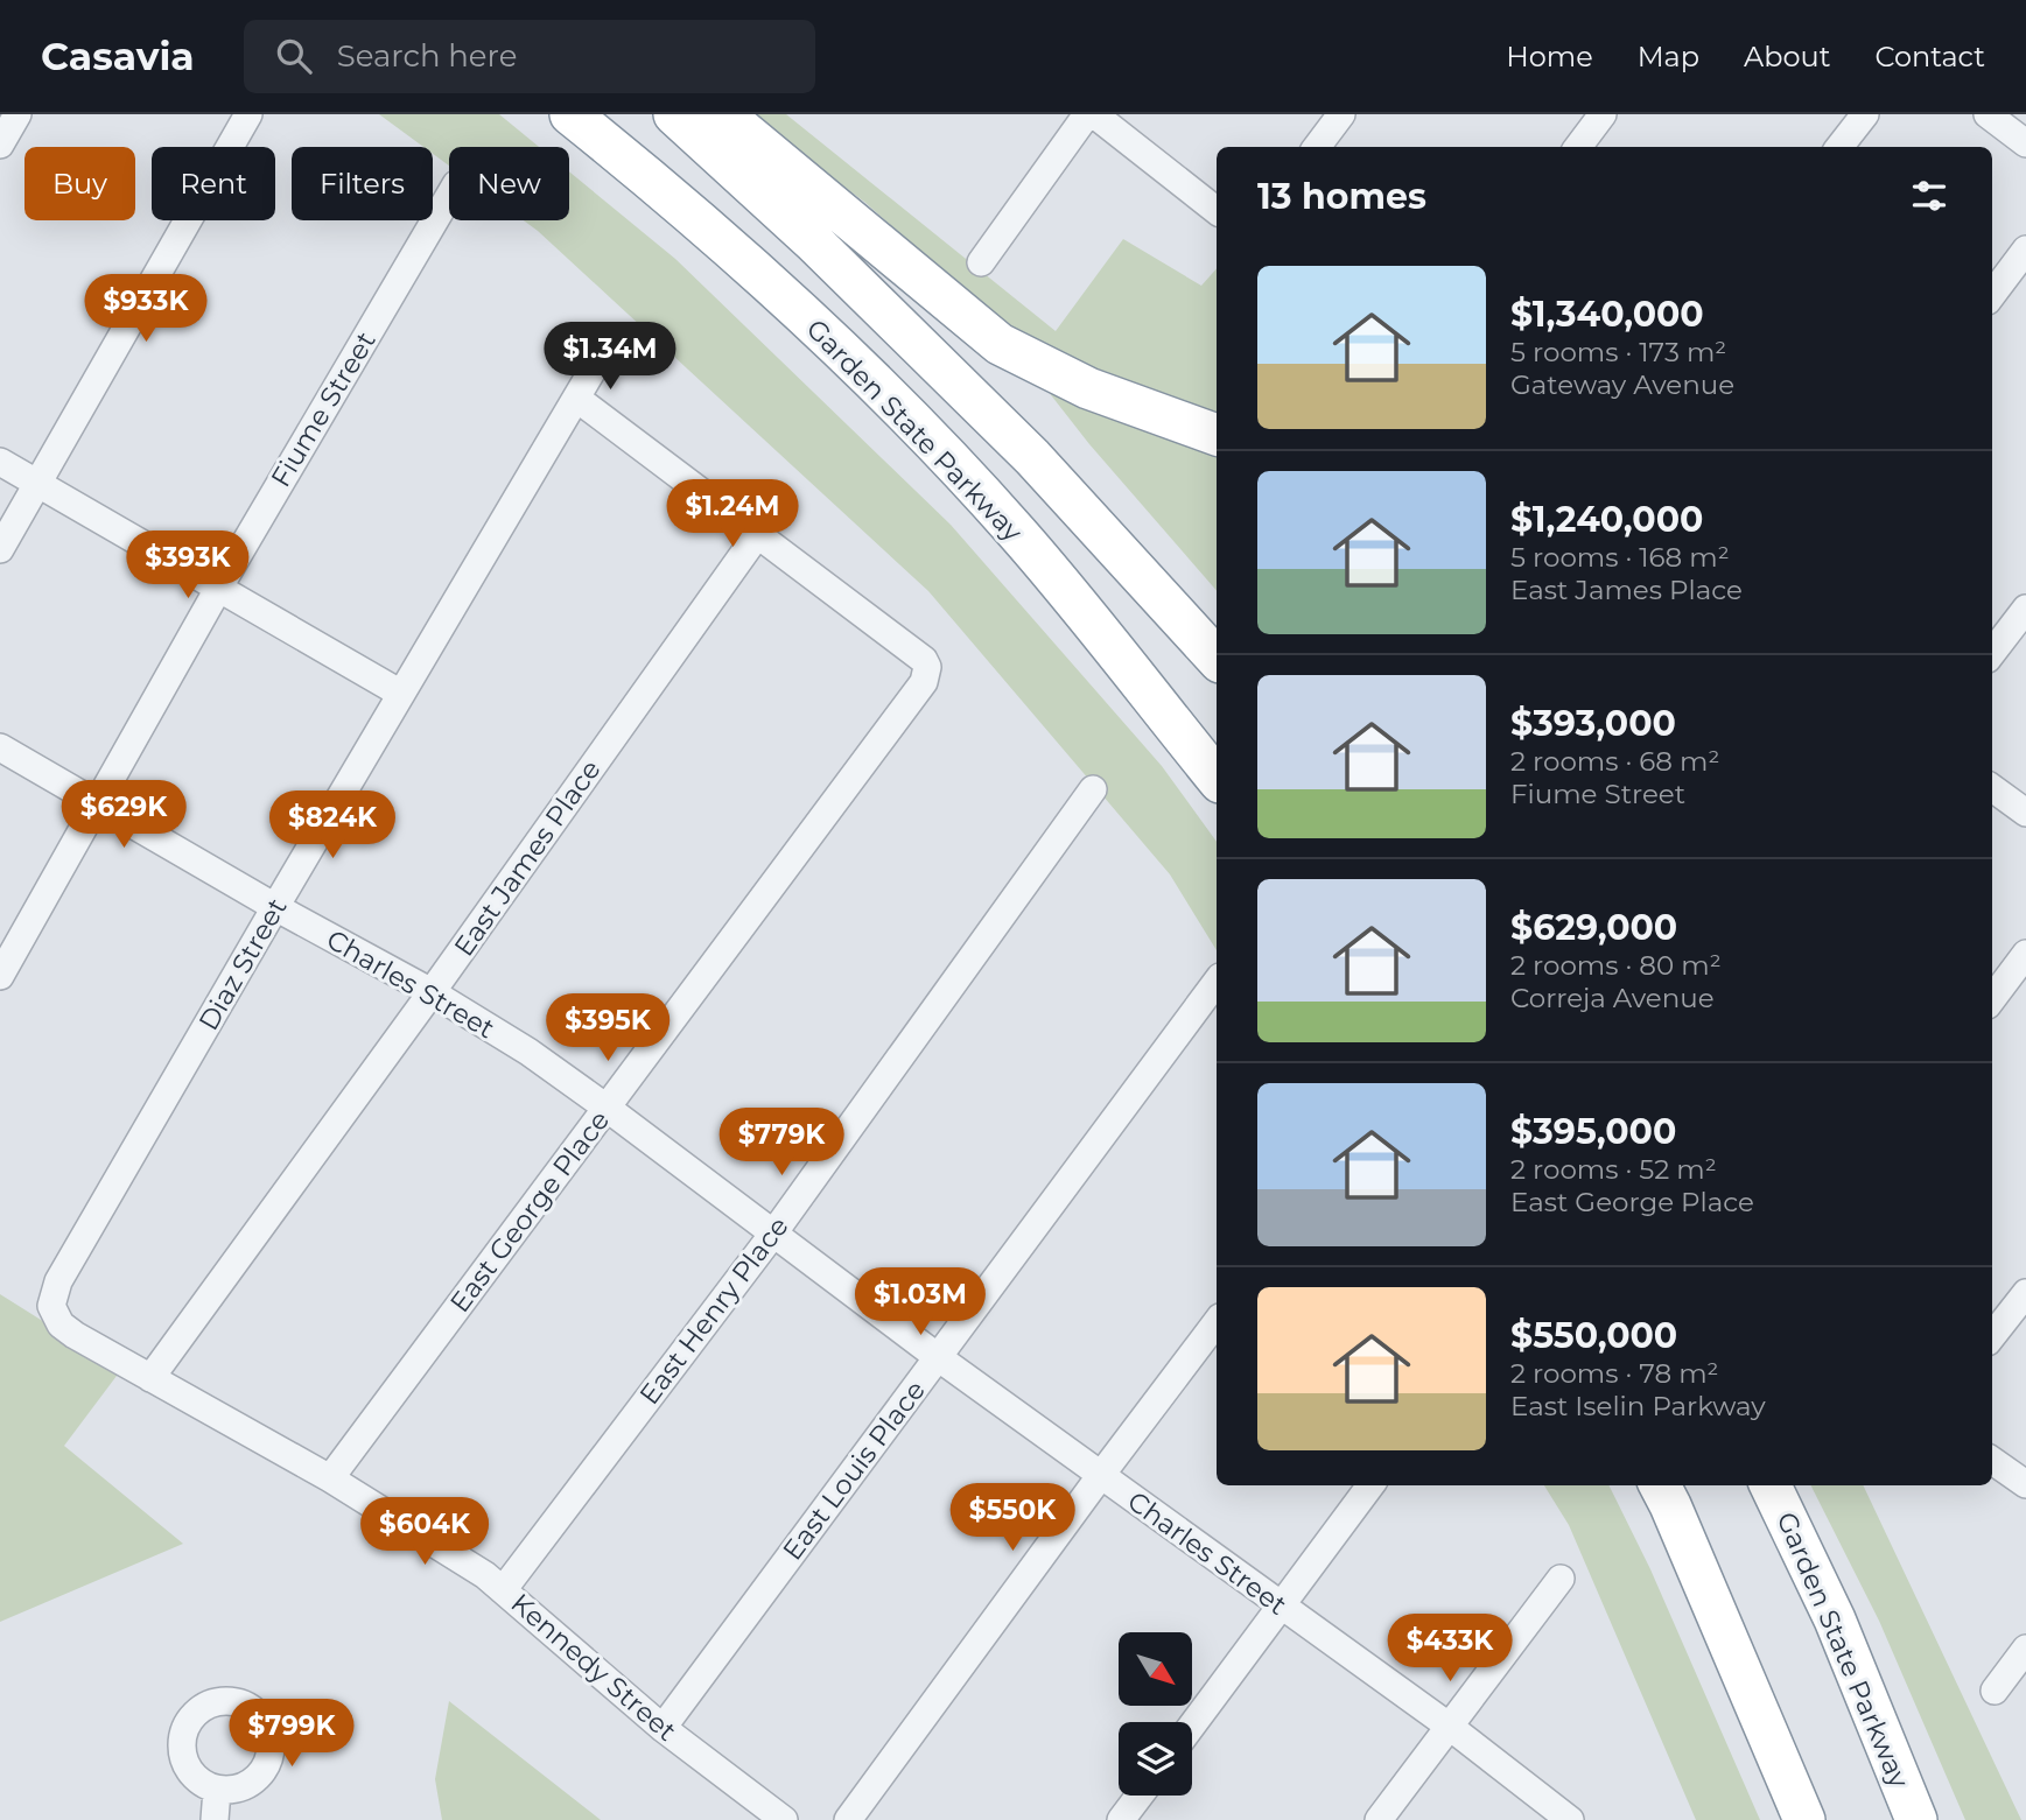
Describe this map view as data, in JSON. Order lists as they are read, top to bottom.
{
  "streets": {
    "highway": ["Garden State Parkway"],
    "street": [
      "Fiume Street",
      "East James Place",
      "Diaz Street",
      "Charles Street",
      "East George Place",
      "East Henry Place",
      "East Louis Place",
      "Kennedy Street"
    ]
  },
  "crossings": [
    ["Fiume Street", "Charles Street"],
    ["East James Place", "Charles Street"],
    ["East James Place", "East George Place"],
    ["East James Place", "Kennedy Street"],
    ["Diaz Street", "Charles Street"],
    ["Diaz Street", "Kennedy Street"],
    ["Charles Street", "East George Place"],
    ["Charles Street", "East Henry Place"],
    ["Charles Street", "East Louis Place"],
    ["East George Place", "Kennedy Street"],
    ["East Henry Place", "Kennedy Street"],
    ["East Louis Place", "Kennedy Street"]
  ],
  "north": "bottom right",
  "page": {
    "header": "Casavia",
    "search": "Search here",
    "nav": [
      "Home",
      "Map",
      "About",
      "Contact"
    ],
    "chip": [
      "Buy",
      "Rent",
      "Filters",
      "New"
    ],
    "heading": "13 homes",
    "list": [
      {
        "name": "$1,340,000",
        "note": "5 rooms · 173 m² · Gateway Avenue"
      },
      {
        "name": "$1,240,000",
        "note": "5 rooms · 168 m² · East James Place"
      },
      {
        "name": "$393,000",
        "note": "2 rooms · 68 m² · Fiume Street"
      },
      {
        "name": "$629,000",
        "note": "2 rooms · 80 m² · Correja Avenue"
      },
      {
        "name": "$395,000",
        "note": "2 rooms · 52 m² · East George Place"
      },
      {
        "name": "$550,000",
        "note": "2 rooms · 78 m² · East Iselin Parkway"
      }
    ],
    "price": [
      "$933K",
      "$1.34M",
      "$1.24M",
      "$393K",
      "$629K",
      "$824K",
      "$395K",
      "$779K",
      "$1.03M",
      "$550K",
      "$604K",
      "$433K",
      "$799K"
    ]
  }
}
